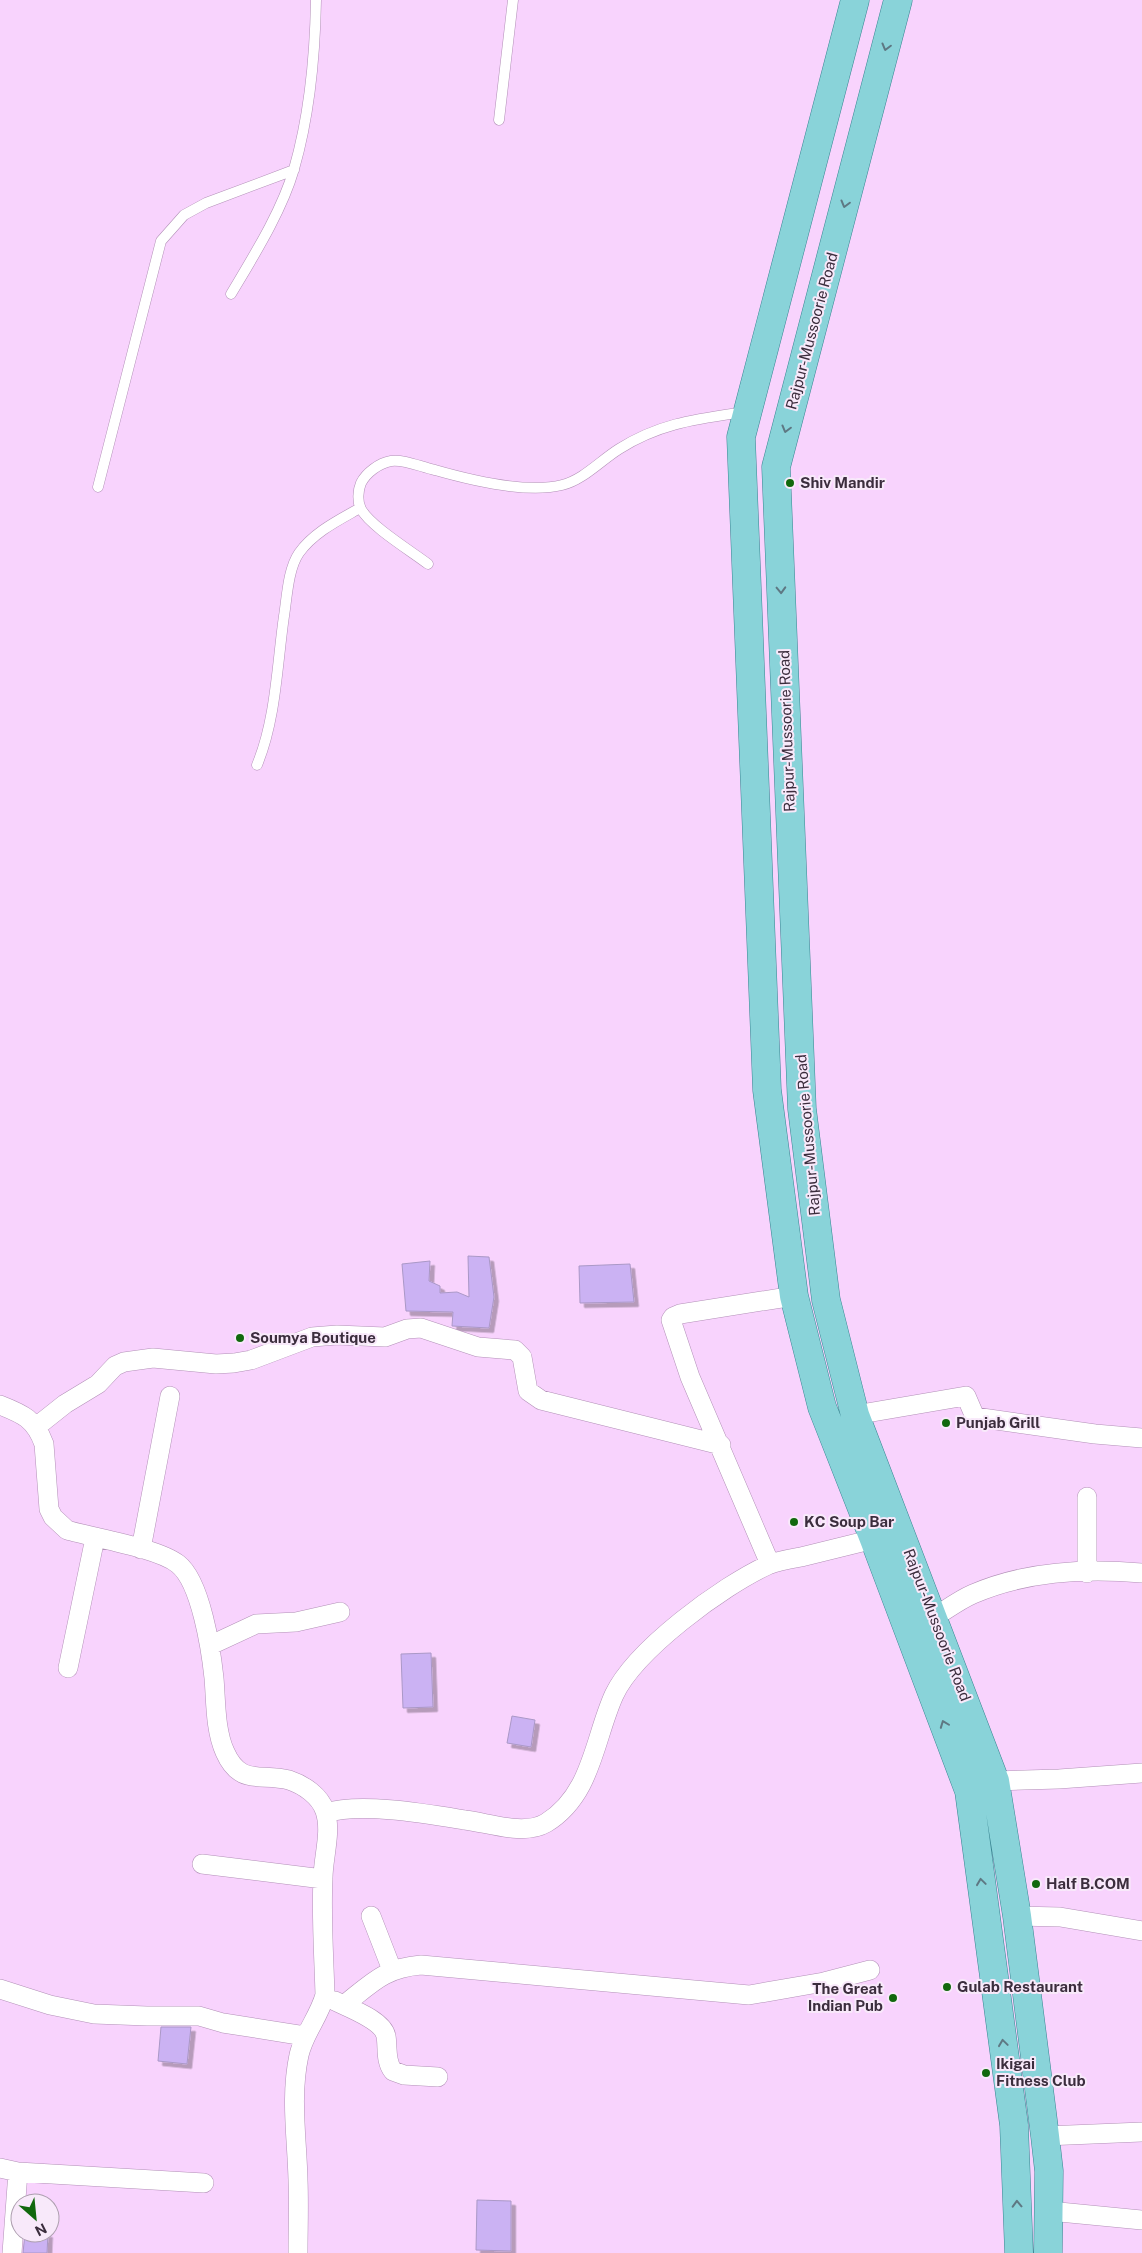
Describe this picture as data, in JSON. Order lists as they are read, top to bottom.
{
  "streets": {
    "main road": ["Rajpur-Mussoorie Road"]
  },
  "places": [
    "Shiv Mandir",
    "Soumya Boutique",
    "Punjab Grill",
    "KC Soup Bar",
    "Half B.COM",
    "Gulab Restaurant",
    "The Great Indian Pub",
    "Ikigai Fitness Club"
  ],
  "north": "bottom right"
}
